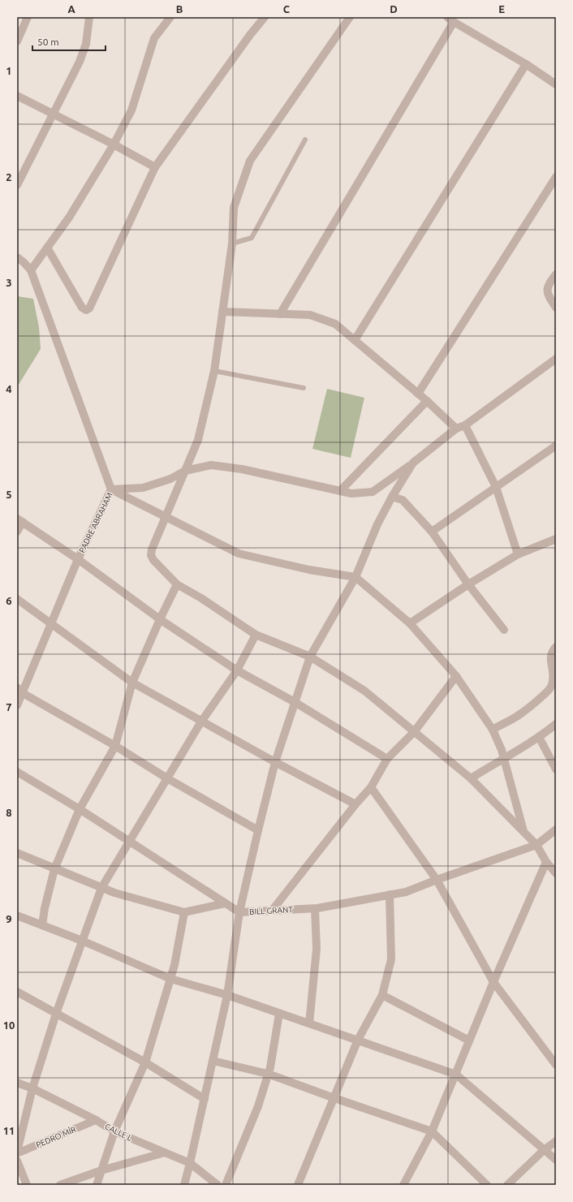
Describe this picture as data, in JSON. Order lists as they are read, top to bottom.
{
  "streets": {
    "street": [
      "PADRE ABRAHAM",
      "BILL GRANT",
      "CALLE L",
      "PEDRO MÍR"
    ]
  },
  "crossings": [
    ["CALLE L", "PEDRO MÍR"]
  ],
  "scale_bar": "50 m",
  "grid": {
    "columns": [
      "A",
      "B",
      "C",
      "D",
      "E"
    ],
    "rows": [
      "1",
      "2",
      "3",
      "4",
      "5",
      "6",
      "7",
      "8",
      "9",
      "10",
      "11"
    ]
  }
}
